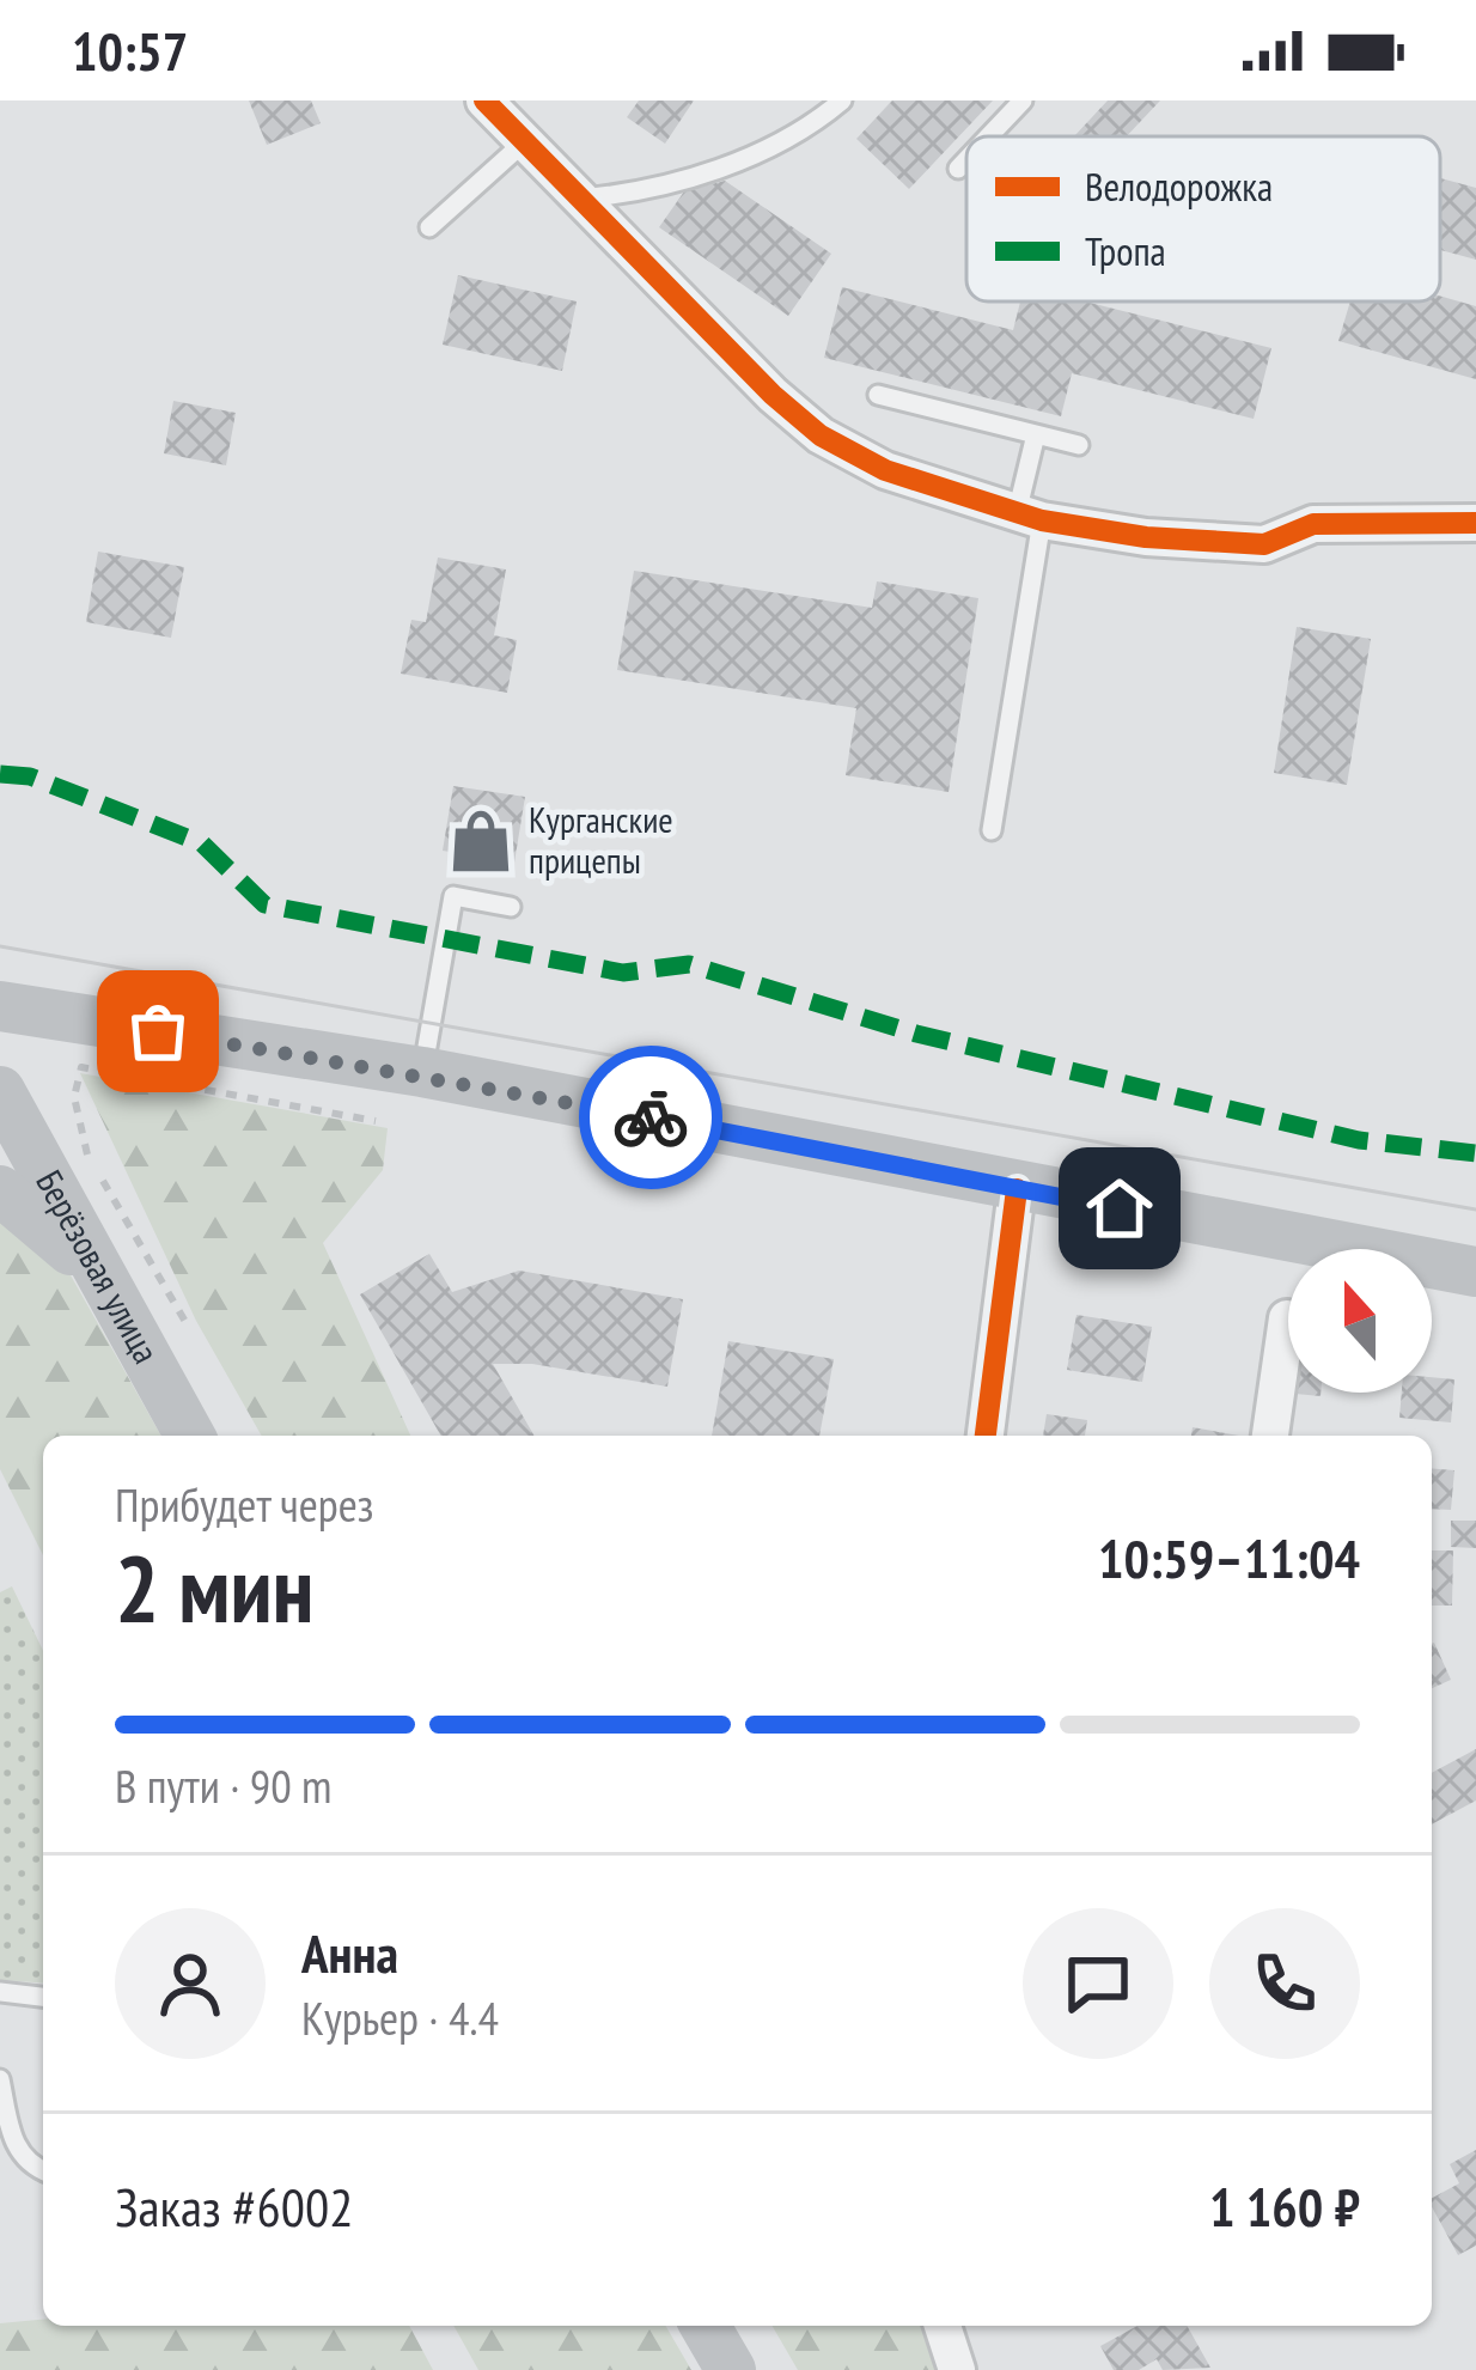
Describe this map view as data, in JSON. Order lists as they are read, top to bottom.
{
  "streets": {
    "main road": ["Берёзовая улица"]
  },
  "places": {
    "shop": ["Курганские прицепы"]
  },
  "legend": ["Велодорожка", "Тропа"],
  "north": "top",
  "page": {
    "status": "10:57",
    "heading": ["2 мин", "Прибудет через", "10:59–11:04"],
    "panel": [
      "Анна",
      "Курьер · 4.4",
      "Заказ #6002",
      "1 160 ₽"
    ],
    "bar": "В пути · 90 m"
  }
}
